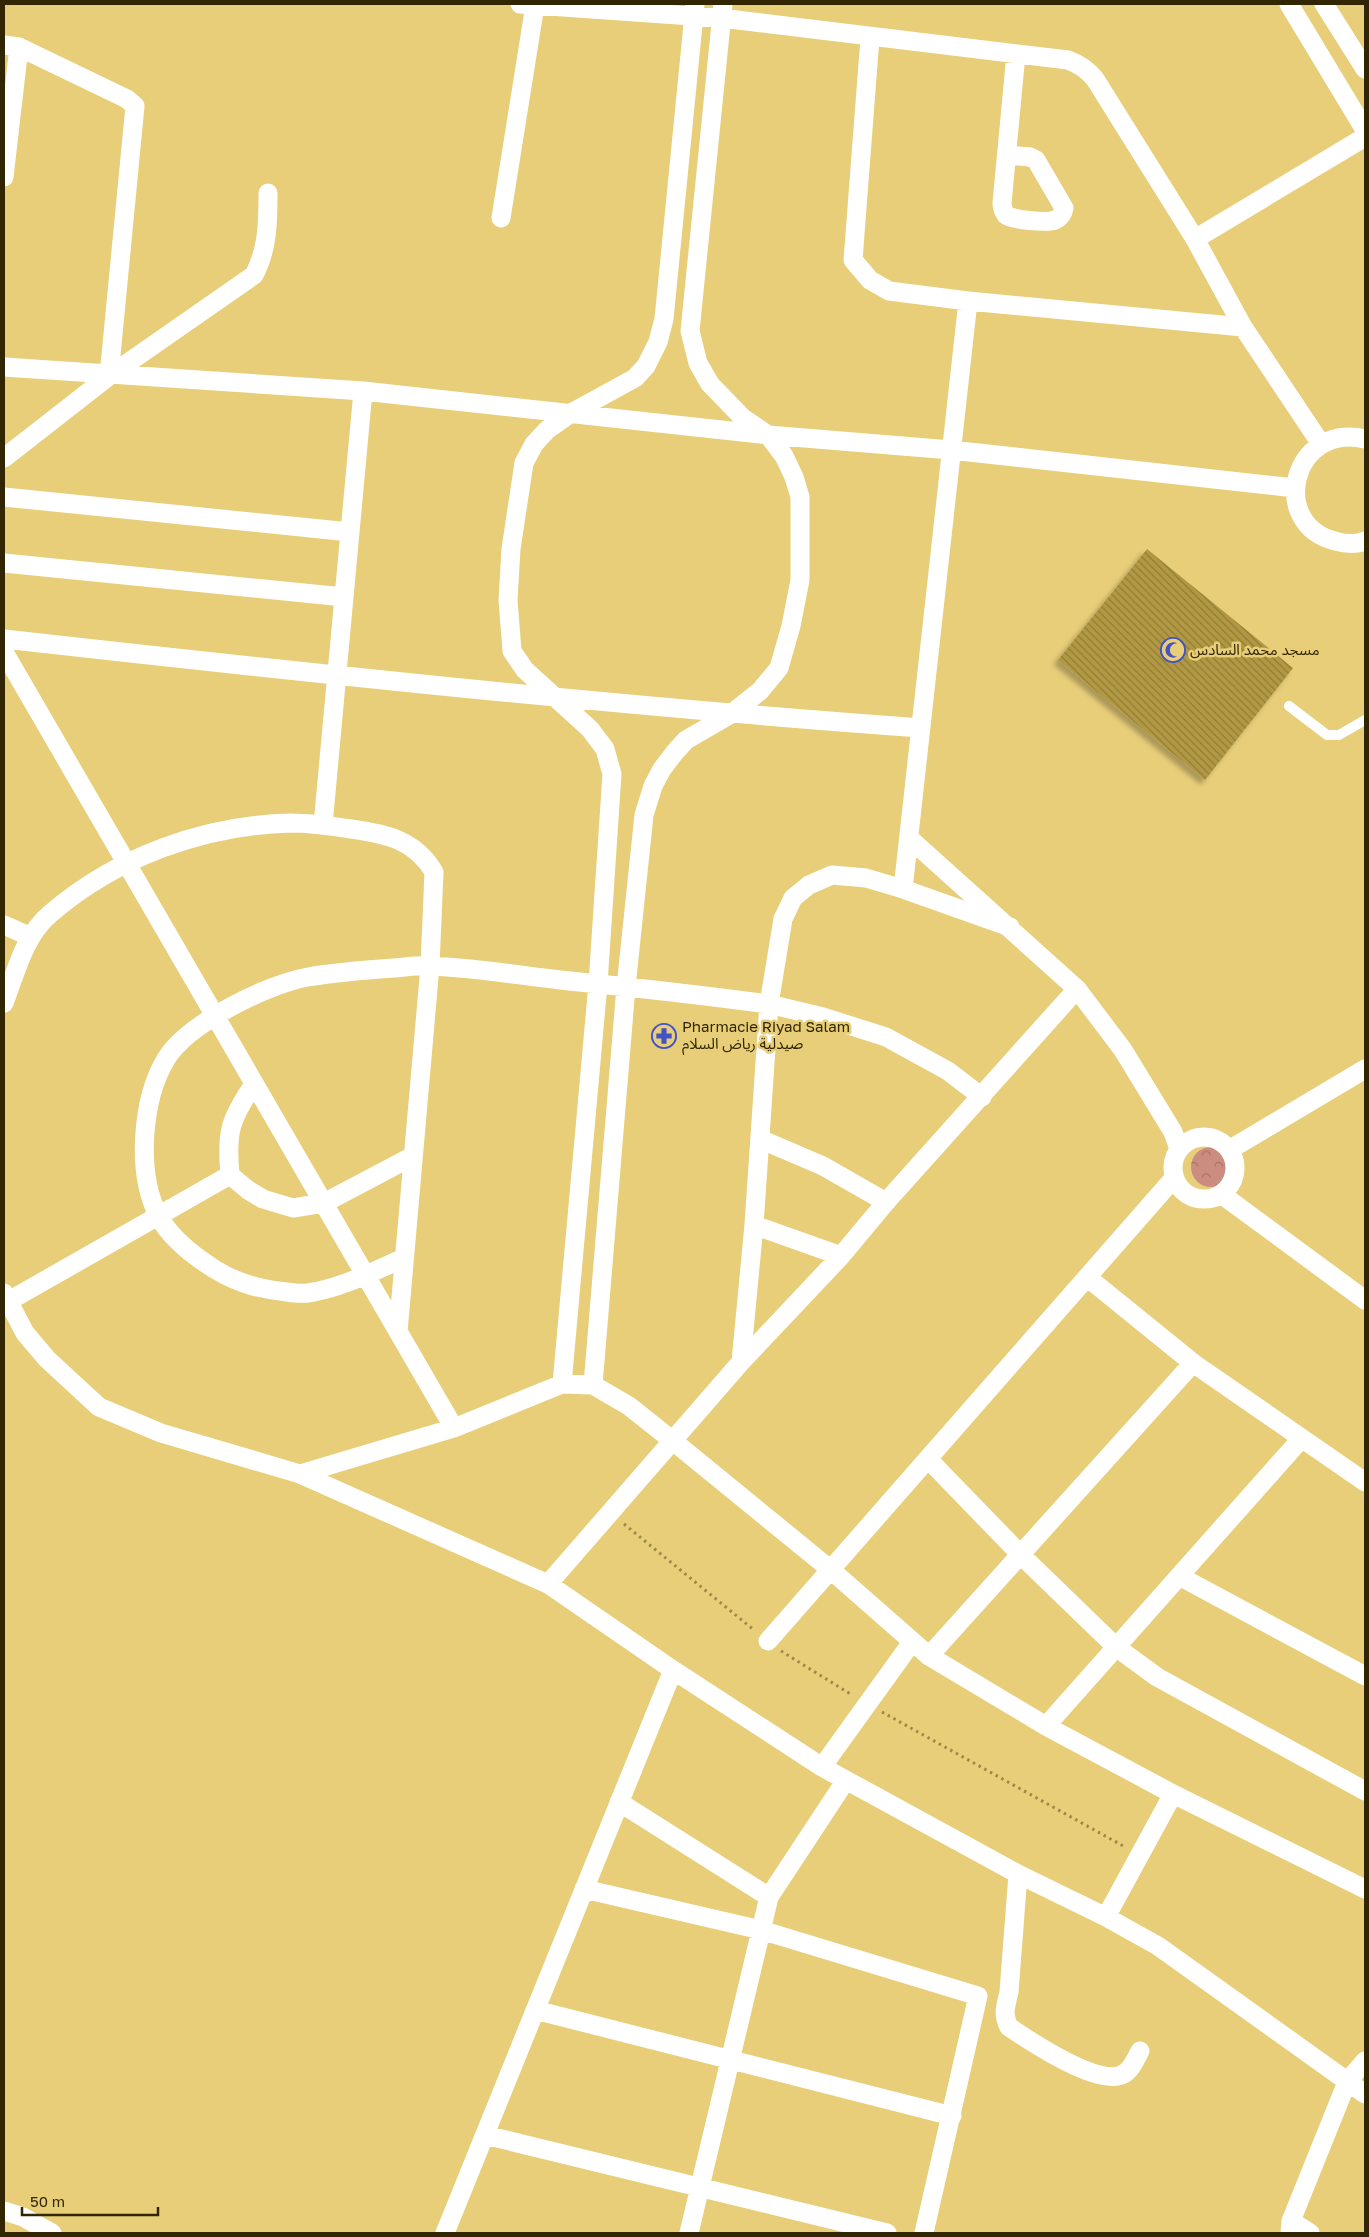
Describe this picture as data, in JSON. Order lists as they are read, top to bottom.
{
  "places": {
    "mosque": ["مسجد محمد السادس"],
    "pharmacy": ["Pharmacie Riyad Salam صيدلية رياض السلام"]
  },
  "scale_bar": "50 m"
}
